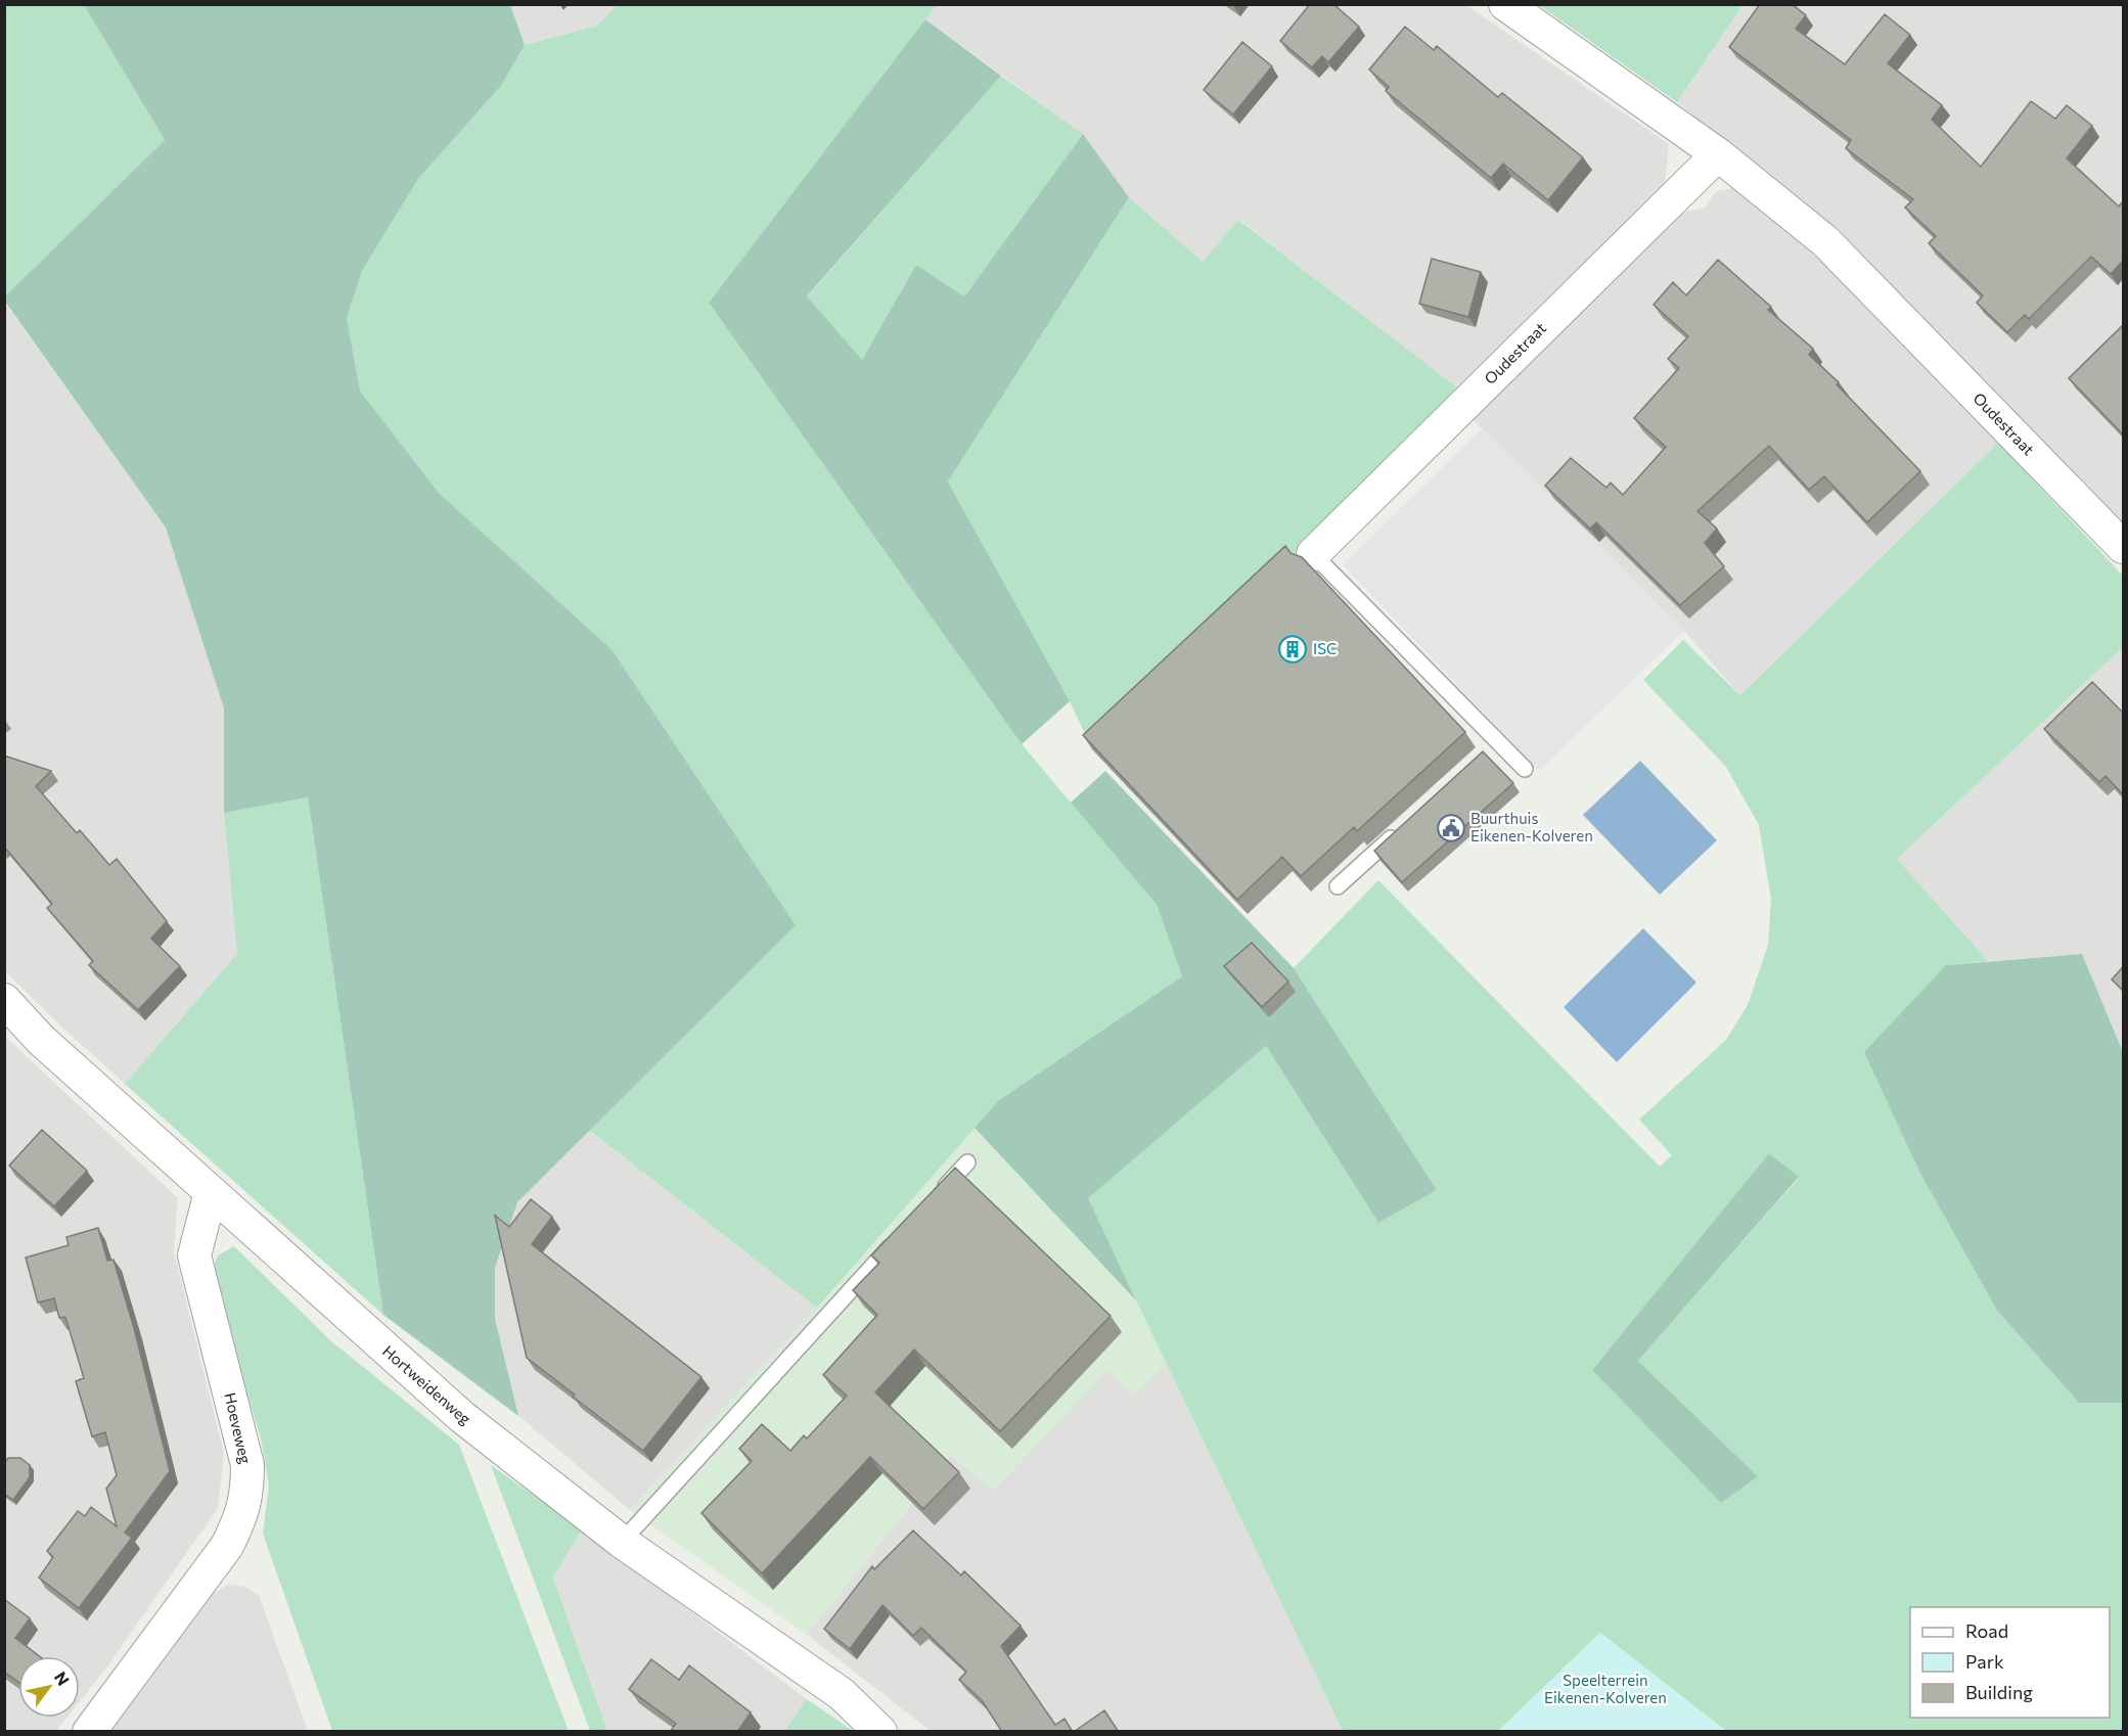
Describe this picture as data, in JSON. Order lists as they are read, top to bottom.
{
  "streets": {
    "street": ["Oudestraat", "Hortweidenweg", "Hoeveweg"]
  },
  "crossings": [
    ["Hortweidenweg", "Hoeveweg"]
  ],
  "parks": ["Speelterrein Eikenen-Kolveren"],
  "places": {
    "building": ["ISC"],
    "public building": ["Buurthuis Eikenen-Kolveren"]
  },
  "legend": ["Road", "Park", "Building"],
  "north": "top right"
}
